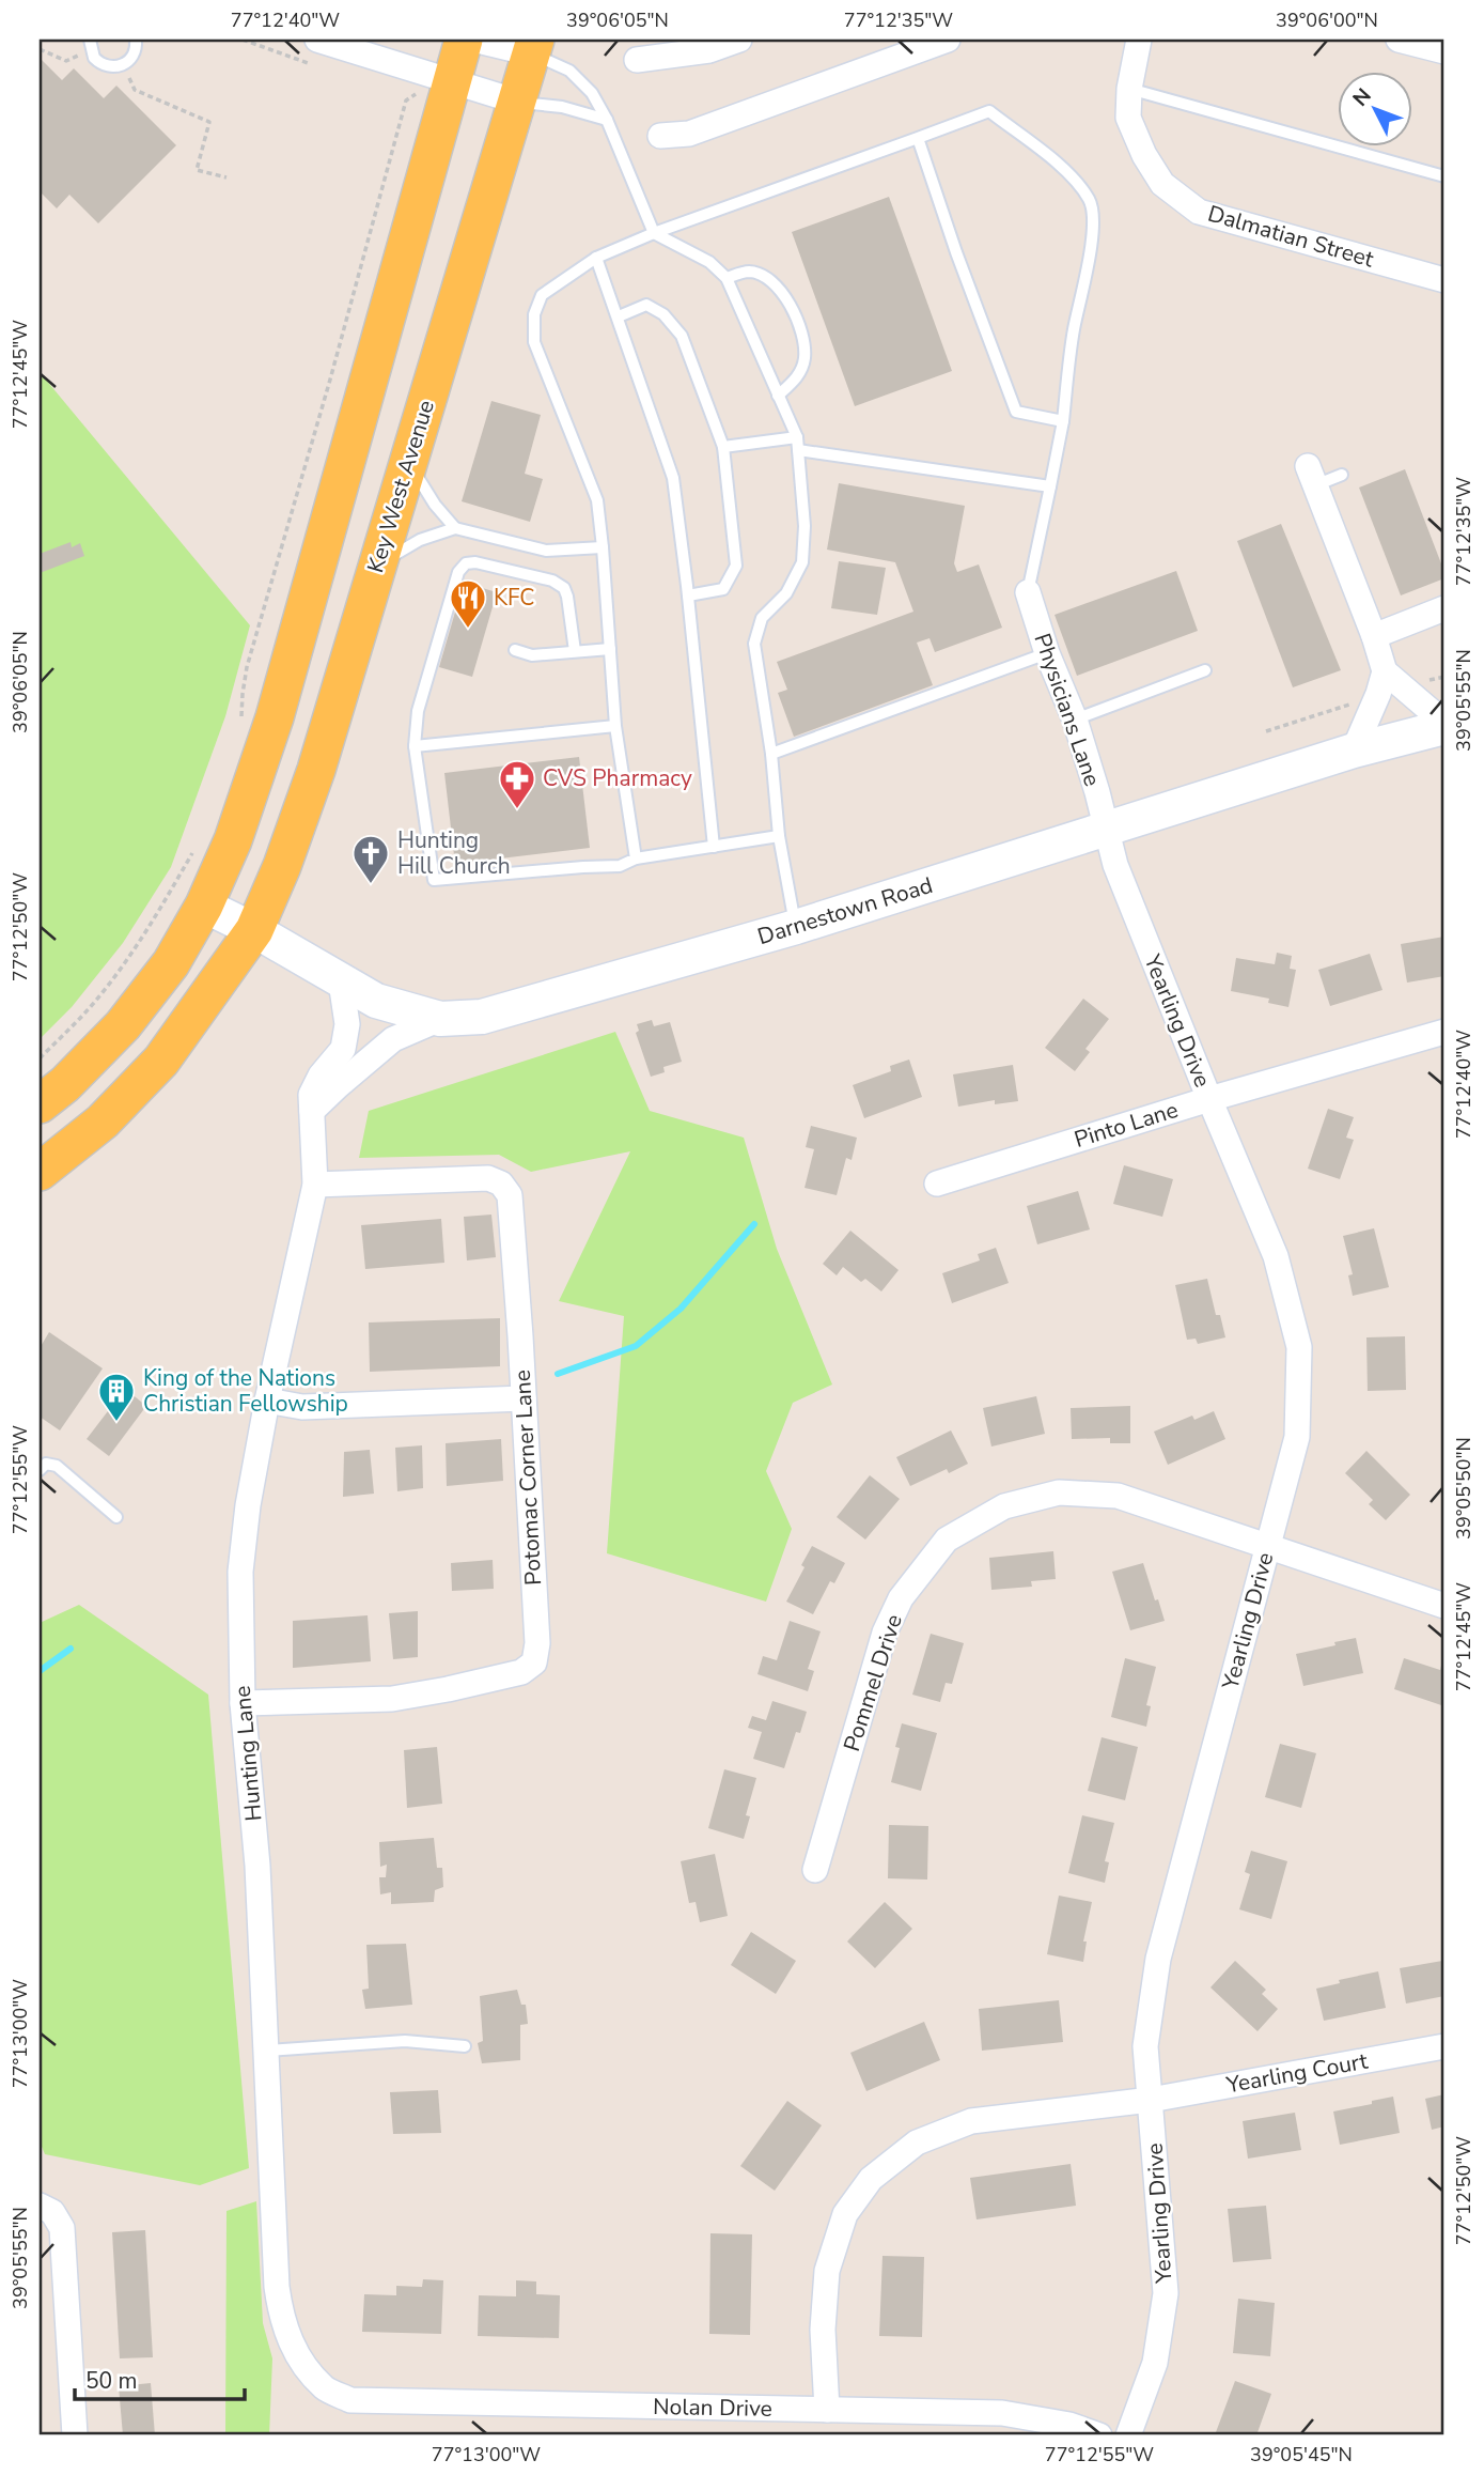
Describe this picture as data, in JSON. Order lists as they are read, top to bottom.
{
  "streets": {
    "main road": ["Key West Avenue", "Darnestown Road"],
    "street": [
      "Dalmatian Street",
      "Physicians Lane",
      "Yearling Drive",
      "Pinto Lane",
      "Potomac Corner Lane",
      "Pommel Drive",
      "Hunting Lane",
      "Yearling Court",
      "Nolan Drive"
    ]
  },
  "crossings": [
    ["Key West Avenue", "Darnestown Road"],
    ["Physicians Lane", "Darnestown Road"],
    ["Physicians Lane", "Yearling Drive"],
    ["Darnestown Road", "Yearling Drive"],
    ["Darnestown Road", "Hunting Lane"],
    ["Yearling Drive", "Pinto Lane"],
    ["Yearling Drive", "Pommel Drive"],
    ["Yearling Drive", "Yearling Court"],
    ["Potomac Corner Lane", "Hunting Lane"],
    ["Hunting Lane", "Nolan Drive"],
    ["Yearling Court", "Nolan Drive"]
  ],
  "places": {
    "restaurant": ["KFC"],
    "pharmacy": ["CVS Pharmacy"],
    "church": ["Hunting Hill Church"],
    "building": ["King of the Nations Christian Fellowship"]
  },
  "scale_bar": "50 m",
  "north": "top left",
  "coordinates": [
    "77°12'40\"W",
    "39°06'05\"N",
    "77°12'35\"W",
    "39°06'00\"N",
    "77°12'45\"W",
    "39°05'55\"N",
    "77°12'50\"W",
    "77°12'55\"W",
    "39°05'50\"N",
    "77°13'00\"W",
    "39°05'45\"N"
  ]
}
